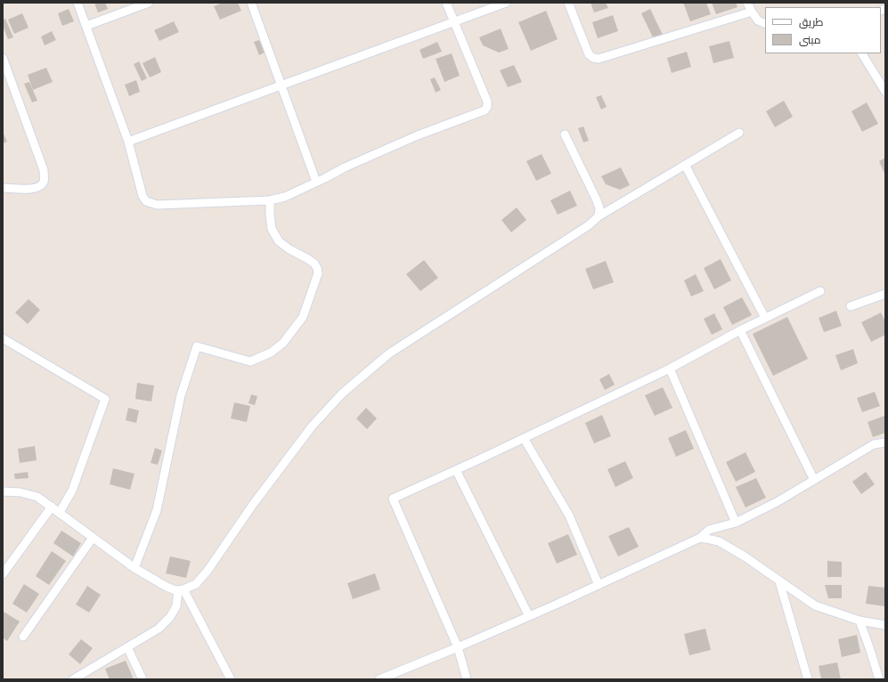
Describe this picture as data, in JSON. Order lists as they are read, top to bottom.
{
  "legend": ["طريق", "مبنى"]
}
